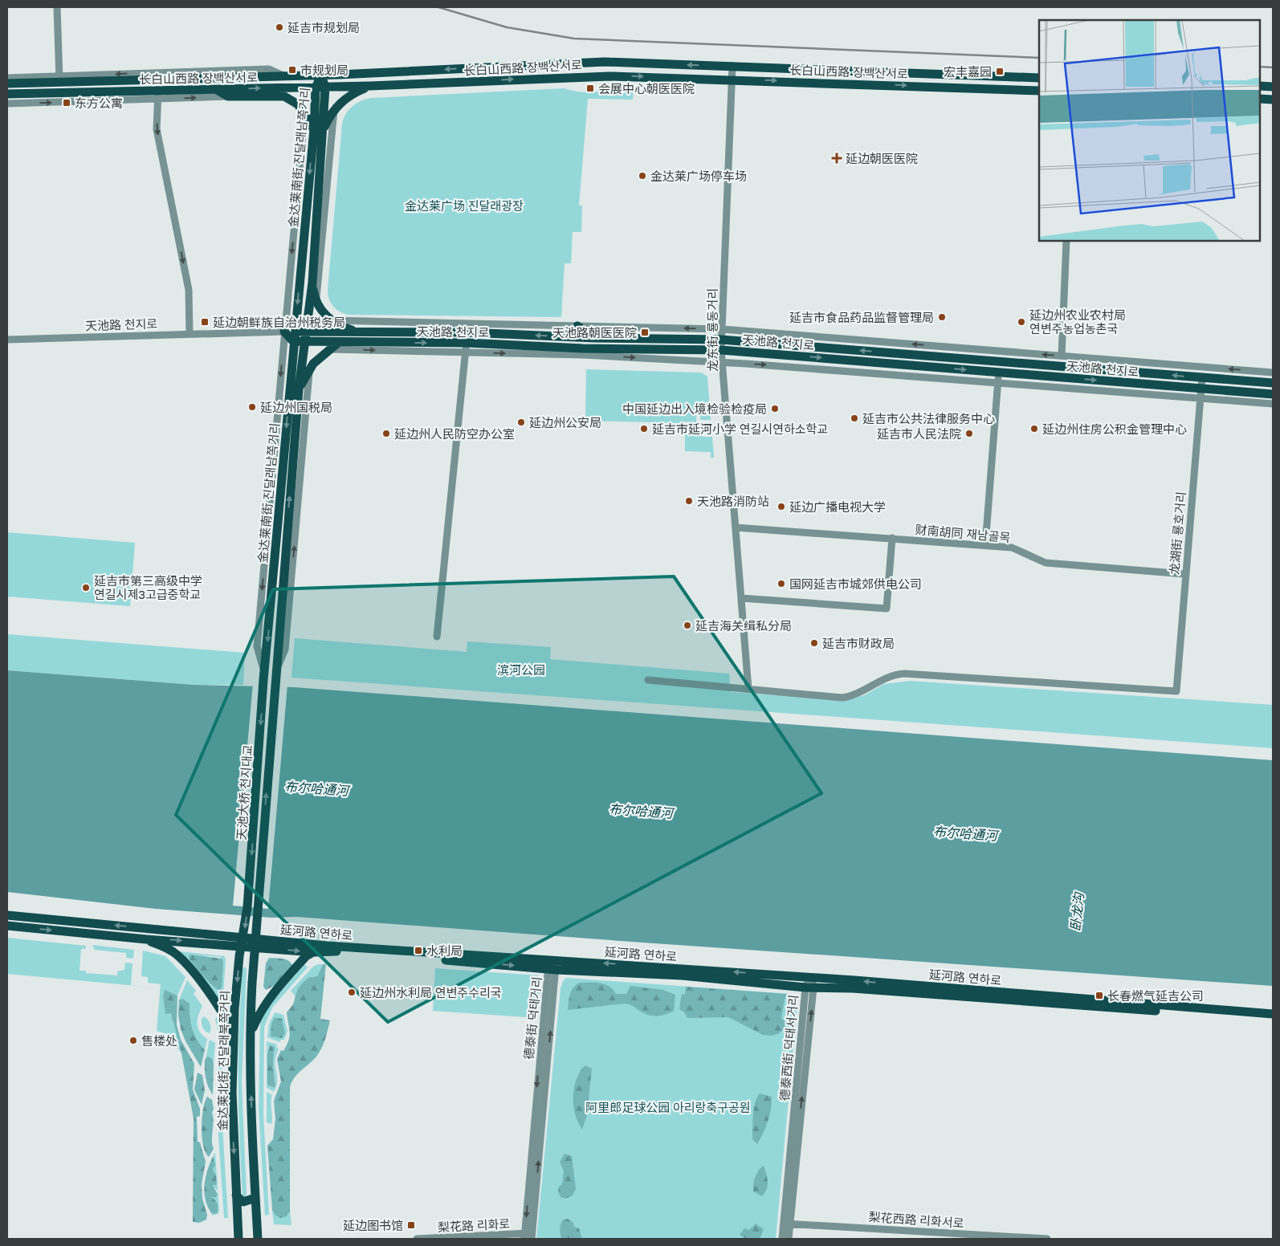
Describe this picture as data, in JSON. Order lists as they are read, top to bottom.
{
  "streets": {
    "main road": [
      "长白山西路 장백산서로",
      "金达莱南街 진달래남쪽거리",
      "天池路 천지로",
      "天池大桥 천지대교",
      "延河路 연하로",
      "金达莱北街 진달래북쪽거리"
    ],
    "street": [
      "龙东街 룡동거리",
      "财南胡同 재남골목",
      "龙湖街 룡호거리",
      "德泰街 덕태거리",
      "德泰西街 덕태서거리",
      "梨花西路 리화서로",
      "梨花路 리화로"
    ]
  },
  "crossings": [
    ["长白山西路 장백산서로", "金达莱南街 진달래남쪽거리"],
    ["长白山西路 장백산서로", "龙东街 룡동거리"],
    ["金达莱南街 진달래남쪽거리", "天池路 천지로"],
    ["金达莱南街 진달래남쪽거리", "天池大桥 천지대교"],
    ["天池路 천지로", "龙东街 룡동거리"],
    ["天池路 천지로", "龙湖街 룡호거리"],
    ["龙东街 룡동거리", "财南胡同 재남골목"],
    ["龙东街 룡동거리", "龙湖街 룡호거리"],
    ["财南胡同 재남골목", "龙湖街 룡호거리"],
    ["天池大桥 천지대교", "延河路 연하로"],
    ["天池大桥 천지대교", "金达莱北街 진달래북쪽거리"],
    ["延河路 연하로", "德泰街 덕태거리"],
    ["延河路 연하로", "德泰西街 덕태서거리"],
    ["延河路 연하로", "金达莱北街 진달래북쪽거리"],
    ["德泰街 덕태거리", "梨花路 리화로"],
    ["德泰西街 덕태서거리", "梨花西路 리화서로"]
  ],
  "water": ["布尔哈通河", "卧龙沟"],
  "parks": ["金达莱广场 진달래광장", "滨河公园", "阿里郎足球公园 아리랑축구공원"],
  "places": {
    "other": [
      "延吉市规划局",
      "金达莱广场停车场",
      "延吉市食品药品监督管理局",
      "延边州农业农村局 연변주농업농촌국",
      "延边州国税局",
      "中国延边出入境检验检疫局",
      "延吉市公共法律服务中心",
      "延边州公安局",
      "延吉市延河小学 연길시연하소학교",
      "延边州住房公积金管理中心",
      "延边州人民防空办公室",
      "延吉市人民法院",
      "天池路消防站",
      "延边广播电视大学",
      "国网延吉市城郊供电公司",
      "延吉市第三高级中学 연길시제3고급중학교",
      "延吉海关缉私分局",
      "延吉市财政局",
      "延边州水利局 연변주수리국",
      "售楼处"
    ],
    "transit": [
      "市规划局",
      "宏丰嘉园",
      "会展中心朝医医院",
      "东方公寓",
      "延边朝鲜族自治州税务局",
      "天池路朝医医院",
      "水利局",
      "长春燃气延吉公司",
      "延边图书馆"
    ],
    "health": ["延边朝医医院"]
  }
}
